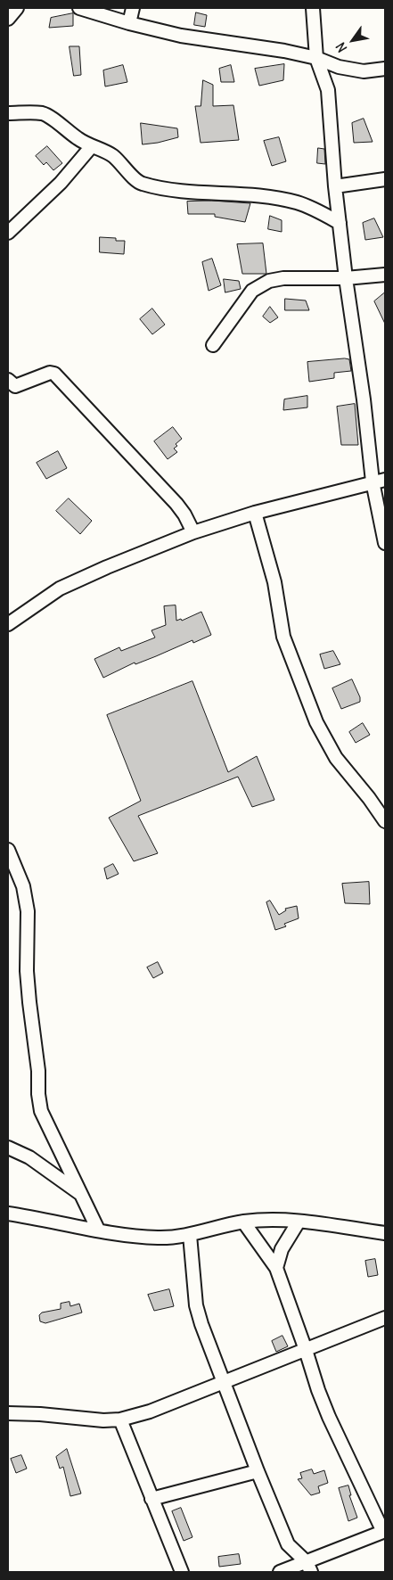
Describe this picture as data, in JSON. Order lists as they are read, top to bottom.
{
  "north": "bottom left"
}
